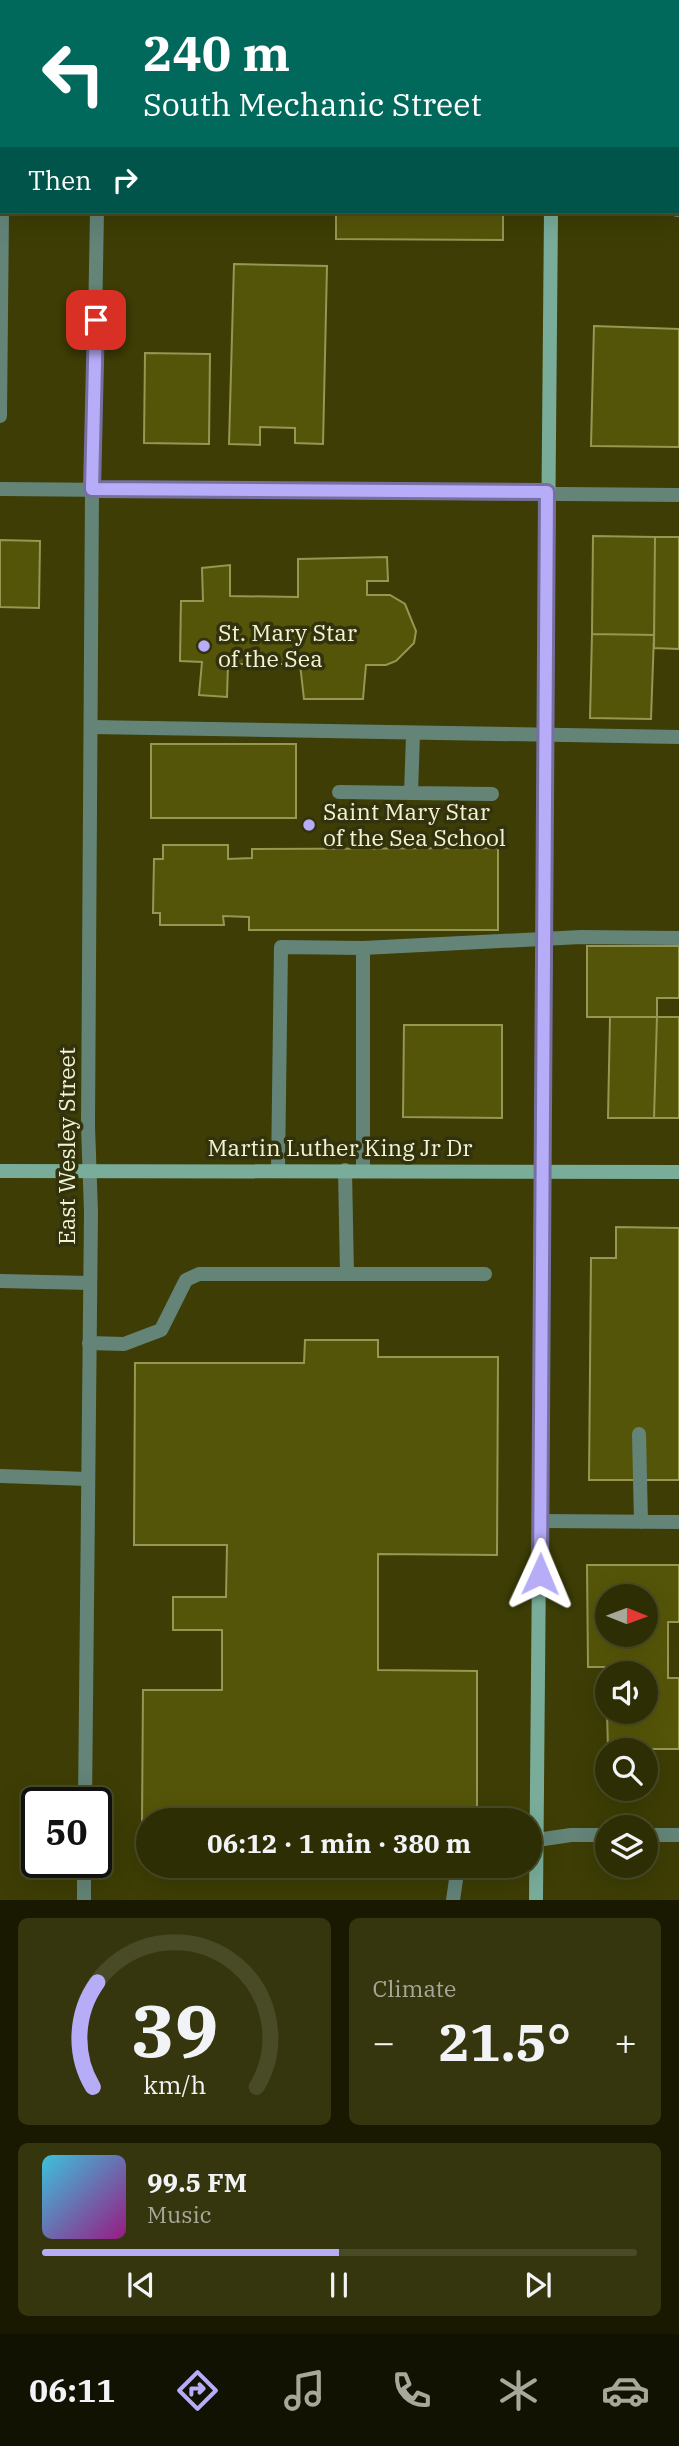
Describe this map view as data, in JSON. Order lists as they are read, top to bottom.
{
  "streets": {
    "main road": ["Martin Luther King Jr Dr"],
    "street": ["East Wesley Street"]
  },
  "crossings": [
    ["East Wesley Street", "Martin Luther King Jr Dr"]
  ],
  "places": ["St. Mary Star of the Sea", "Saint Mary Star of the Sea School"],
  "north": "right",
  "page": {
    "turn": ["240 m", "South Mechanic Street"],
    "then": "Then",
    "limit": "50",
    "trip": "06:12 · 1 min · 380 m",
    "tile": "Climate",
    "heat": ["−", "21.5°", "+"],
    "song": ["99.5 FM", "Music"],
    "tabs": "06:11",
    "gauge": ["39", "km/h"]
  }
}
